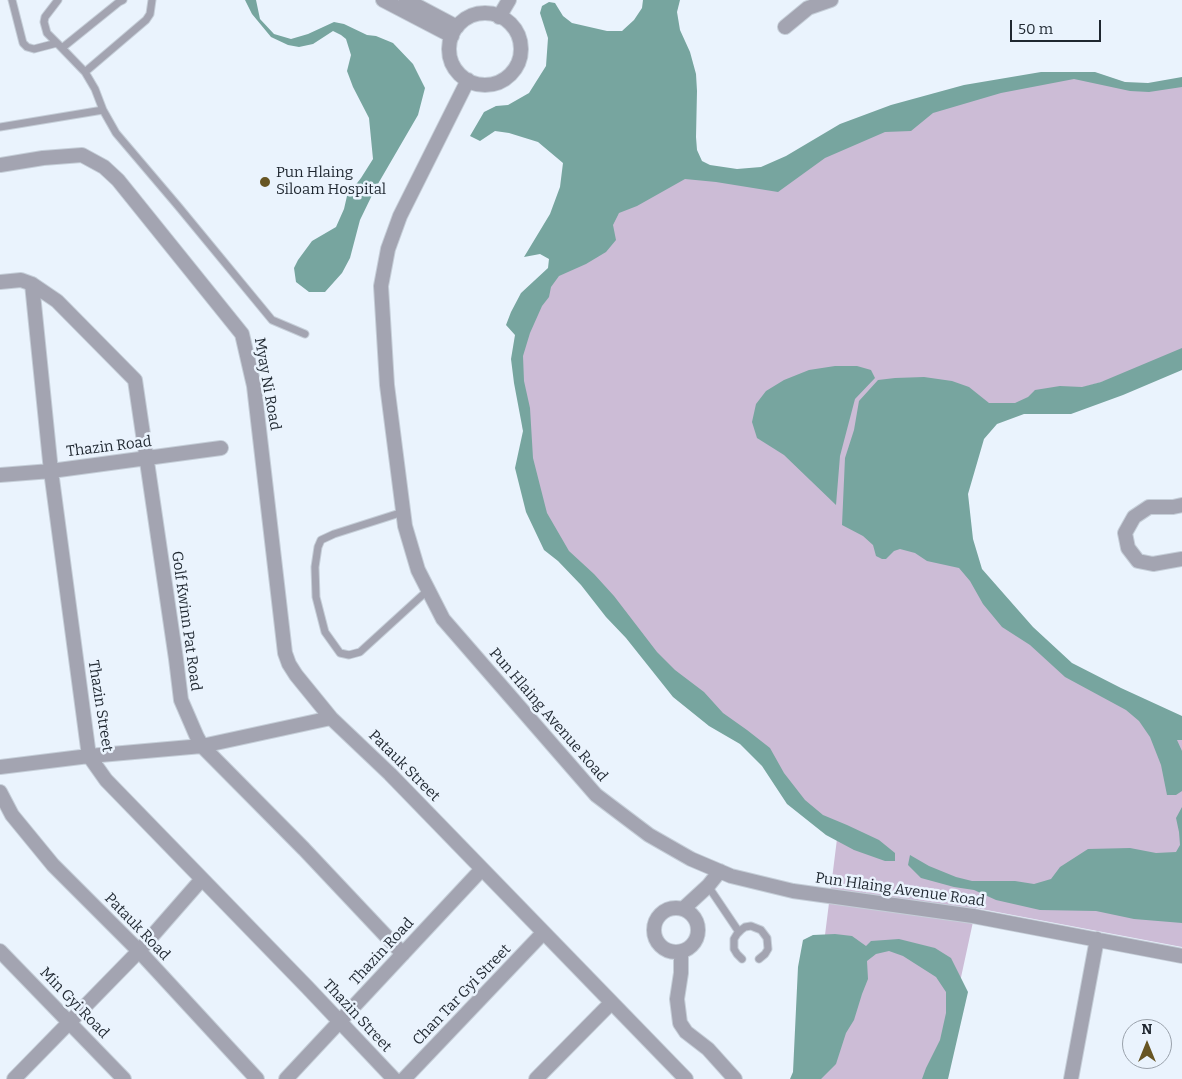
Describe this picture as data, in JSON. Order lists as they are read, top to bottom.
{
  "streets": {
    "street": [
      "Myay Ni Road",
      "Thazin Road",
      "Golf Kwinn Pat Road",
      "Thazin Street",
      "Pun Hlaing Avenue Road",
      "Patauk Street",
      "Patauk Road",
      "Chan Tar Gyi Street",
      "Min Gyi Road"
    ]
  },
  "crossings": [
    ["Myay Ni Road", "Patauk Street"],
    ["Thazin Road", "Golf Kwinn Pat Road"],
    ["Thazin Road", "Thazin Street"],
    ["Thazin Road", "Patauk Street"],
    ["Golf Kwinn Pat Road", "Thazin Street"],
    ["Patauk Street", "Chan Tar Gyi Street"]
  ],
  "places": ["Pun Hlaing Siloam Hospital"],
  "scale_bar": "50 m",
  "north": "top"
}
